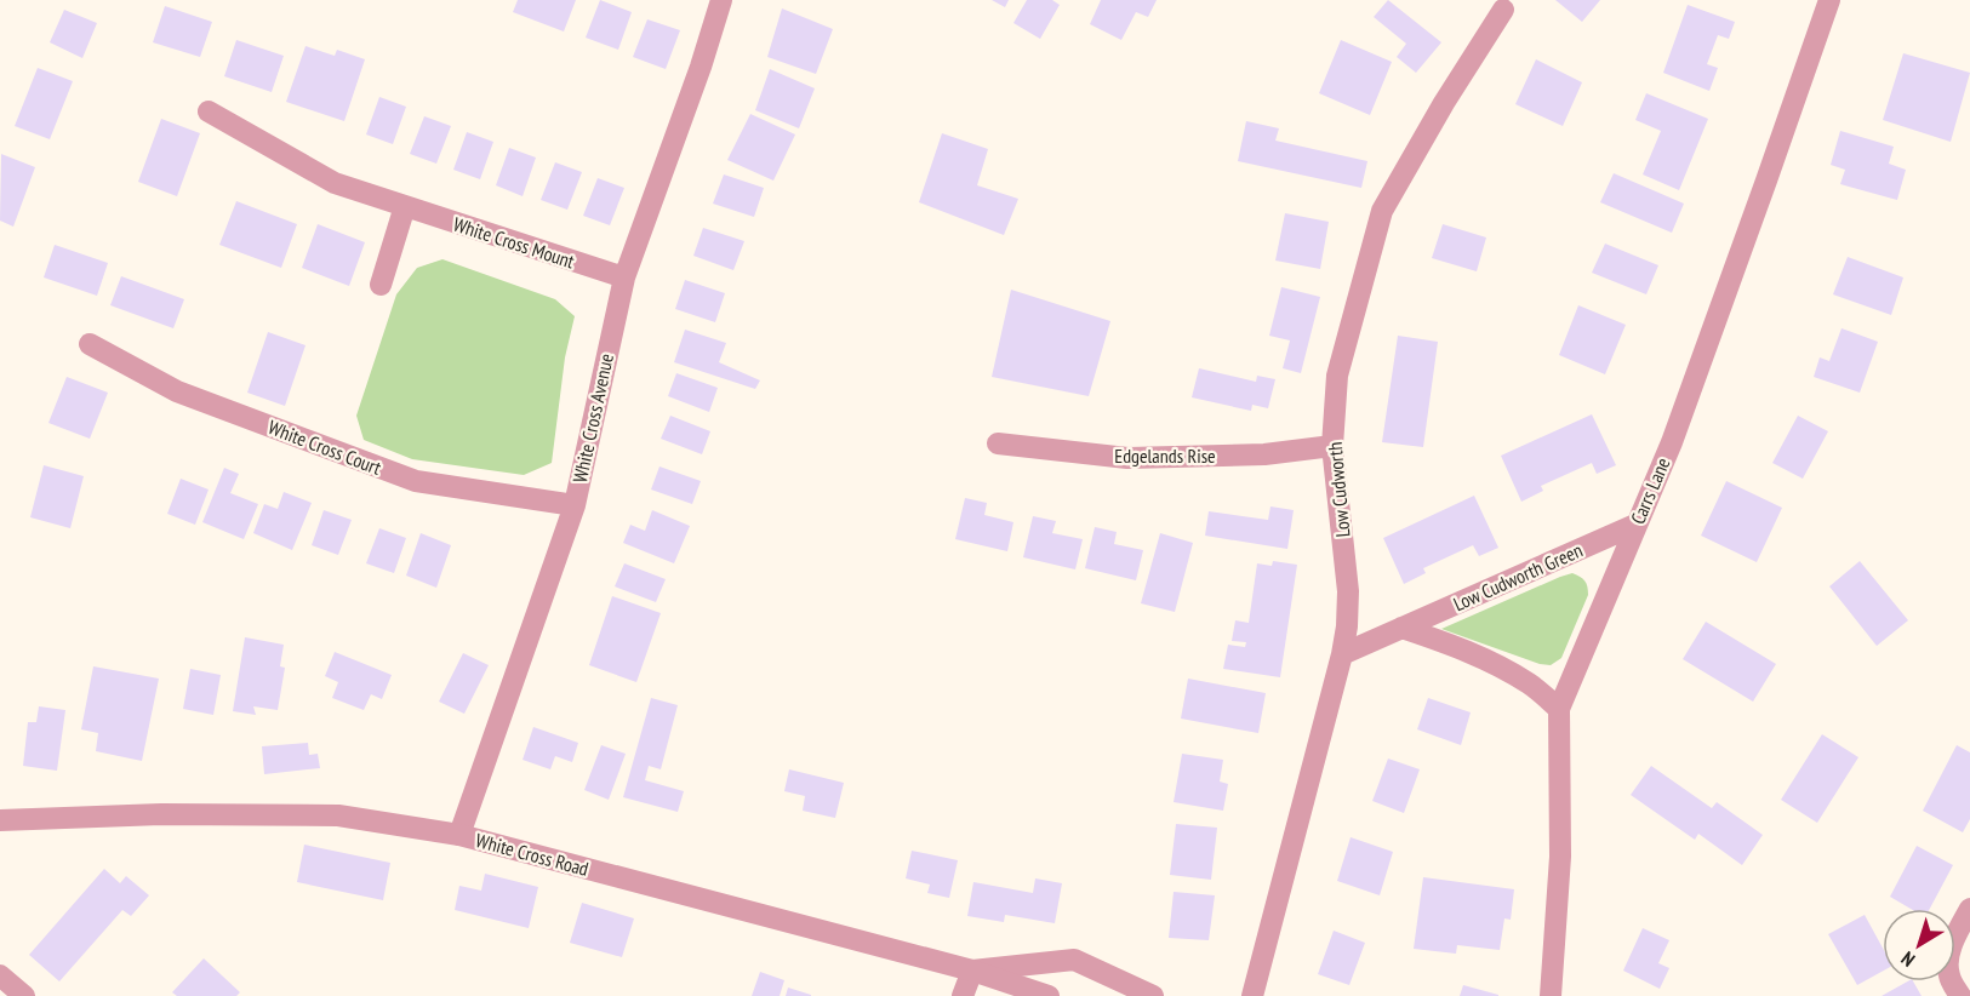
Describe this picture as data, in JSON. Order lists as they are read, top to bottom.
{
  "streets": {
    "street": [
      "White Cross Mount",
      "White Cross Avenue",
      "White Cross Court",
      "Edgelands Rise",
      "Low Cudworth",
      "Carrs Lane",
      "Low Cudworth Green",
      "White Cross Road"
    ]
  },
  "crossings": [
    ["White Cross Mount", "White Cross Avenue"],
    ["White Cross Avenue", "White Cross Court"],
    ["White Cross Avenue", "White Cross Road"],
    ["Edgelands Rise", "Low Cudworth"],
    ["Low Cudworth", "Low Cudworth Green"],
    ["Carrs Lane", "Low Cudworth Green"]
  ],
  "north": "bottom left"
}
